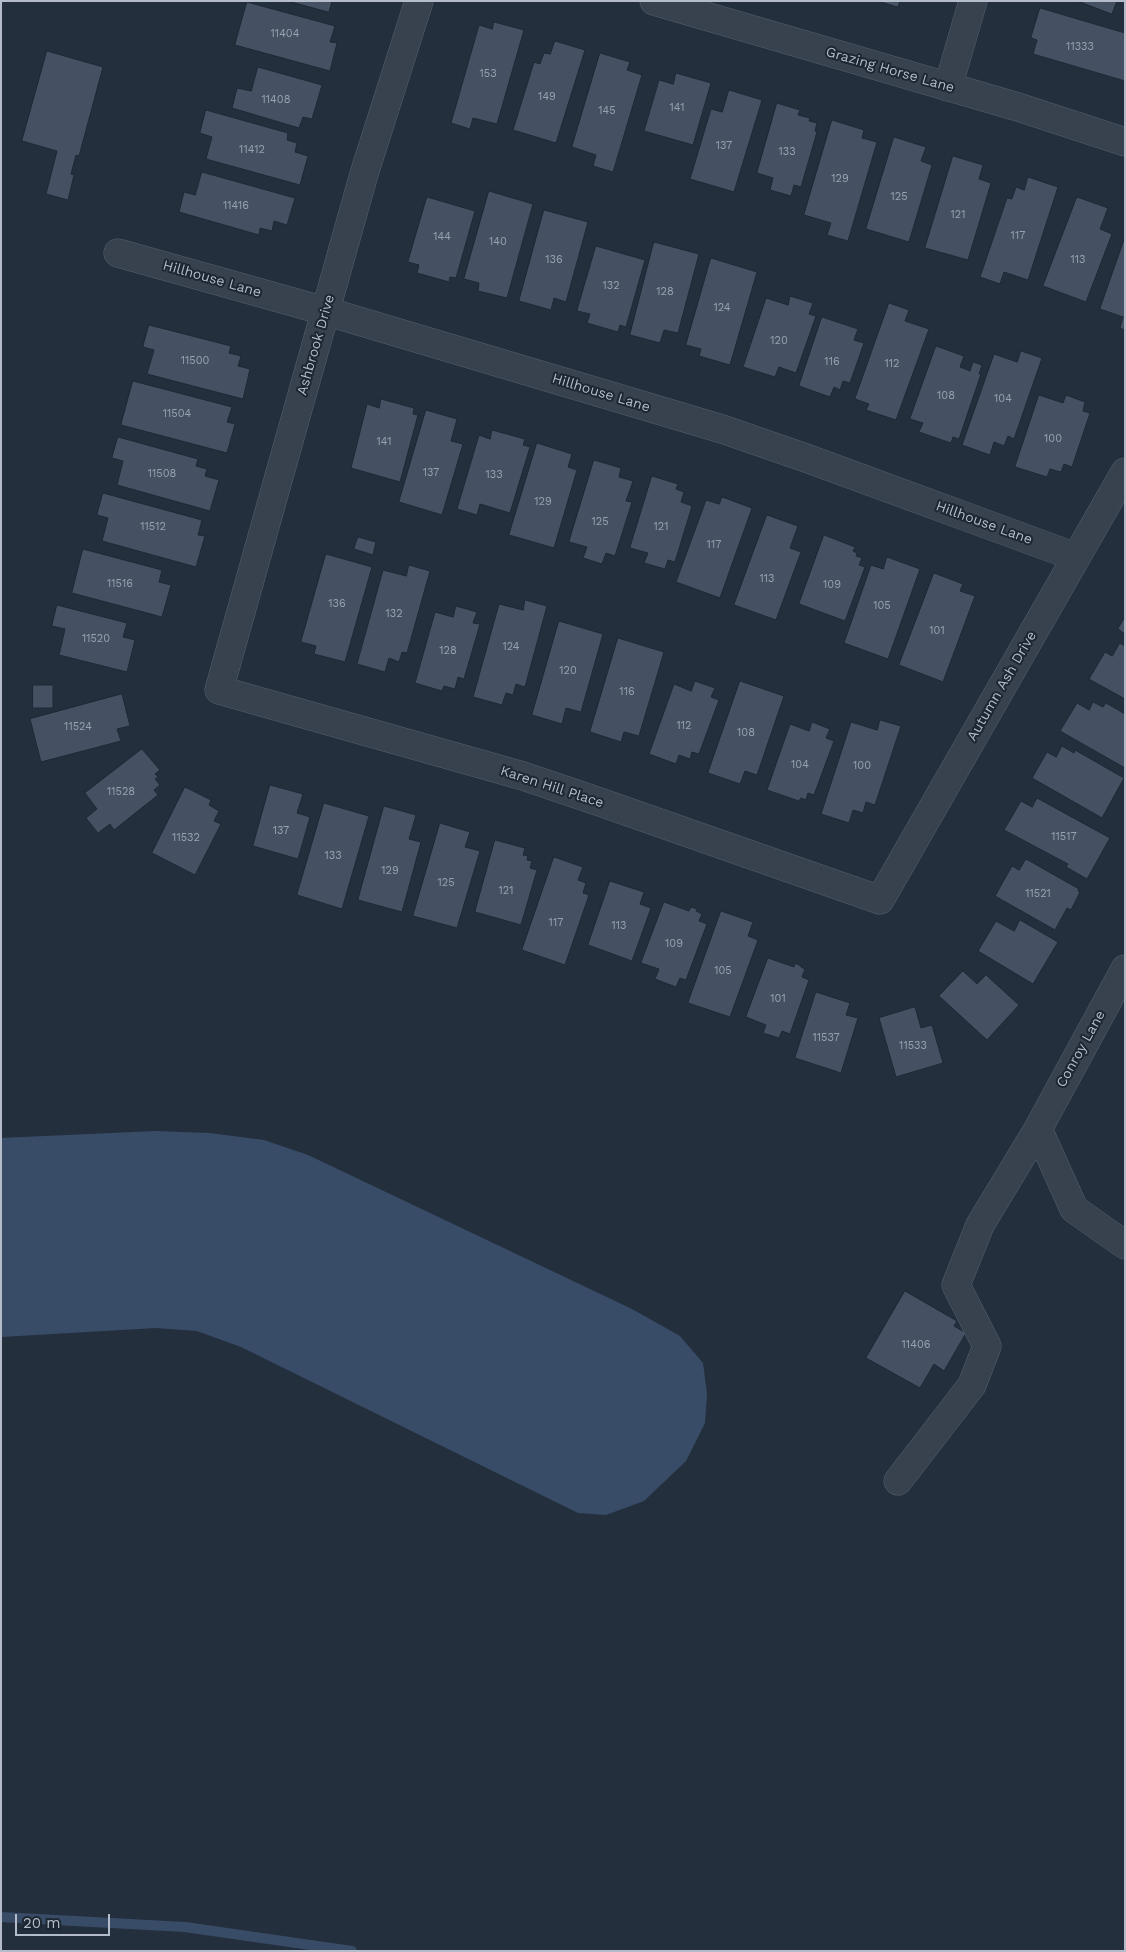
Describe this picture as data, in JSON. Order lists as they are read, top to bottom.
{
  "streets": {
    "street": [
      "Grazing Horse Lane",
      "Hillhouse Lane",
      "Ashbrook Drive",
      "Autumn Ash Drive",
      "Karen Hill Place",
      "Conroy Lane"
    ]
  },
  "crossings": [
    ["Hillhouse Lane", "Ashbrook Drive"],
    ["Hillhouse Lane", "Autumn Ash Drive"],
    ["Ashbrook Drive", "Karen Hill Place"],
    ["Autumn Ash Drive", "Karen Hill Place"]
  ],
  "house_numbers": [
    "11404",
    "11333",
    "153",
    "149",
    "11408",
    "141",
    "145",
    "137",
    "11412",
    "133",
    "129",
    "125",
    "11416",
    "121",
    "117",
    "144",
    "140",
    "136",
    "113",
    "132",
    "128",
    "124",
    "120",
    "11500",
    "116",
    "112",
    "108",
    "104",
    "11504",
    "100",
    "141",
    "137",
    "11508",
    "133",
    "129",
    "125",
    "11512",
    "121",
    "117",
    "113",
    "11516",
    "109",
    "136",
    "105",
    "132",
    "101",
    "11520",
    "124",
    "128",
    "120",
    "116",
    "112",
    "11524",
    "108",
    "104",
    "100",
    "11528",
    "137",
    "11517",
    "11532",
    "133",
    "129",
    "125",
    "121",
    "11521",
    "117",
    "113",
    "109",
    "105",
    "101",
    "11537",
    "11533",
    "11406"
  ],
  "scale_bar": "20 m"
}
